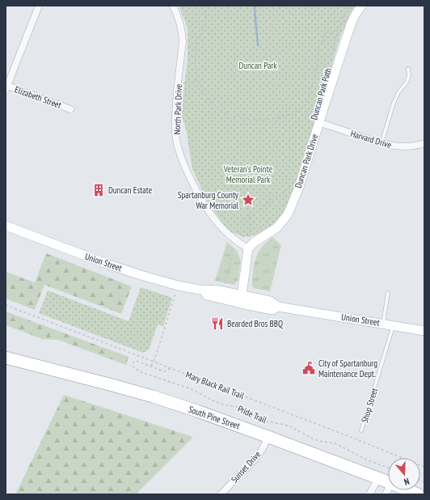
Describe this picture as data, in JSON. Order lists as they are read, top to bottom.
{
  "streets": {
    "highway": ["South Pine Street"],
    "main road": ["Duncan Park Drive", "Union Street"],
    "street": [
      "Elizabeth Street",
      "North Park Drive",
      "Harvard Drive",
      "Sunset Drive"
    ],
    "lane": ["Shop Street"],
    "path": ["Duncan Park Path", "Mary Black Rail Trail", "Pride Trail"]
  },
  "crossings": [
    ["North Park Drive", "Duncan Park Drive"],
    ["Harvard Drive", "Duncan Park Drive"],
    ["Union Street", "Shop Street"],
    ["Mary Black Rail Trail", "Pride Trail"],
    ["South Pine Street", "Sunset Drive"]
  ],
  "parks": ["Duncan Park", "Veteran's Pointe Memorial Park"],
  "places": {
    "building": ["Duncan Estate"],
    "place": ["Spartanburg County War Memorial"],
    "restaurant": ["Bearded Bros BBQ"],
    "public building": ["City of Spartanburg Maintenance Dept."]
  },
  "north": "bottom"
}
